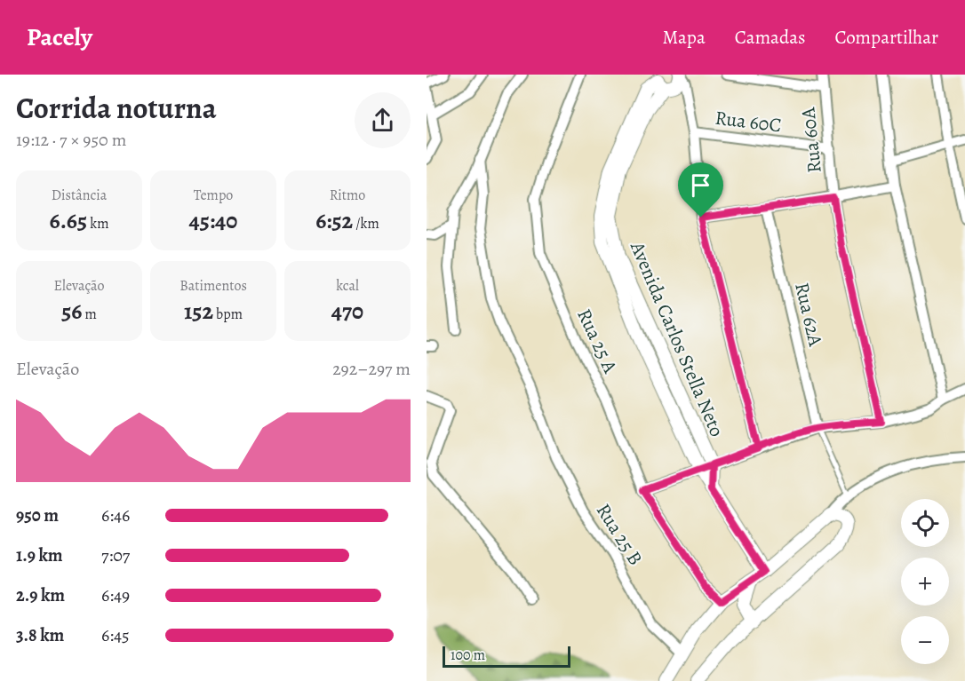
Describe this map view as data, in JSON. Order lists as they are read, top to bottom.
{
  "streets": {
    "street": [
      "Rua 60C",
      "Rua 60A",
      "Rua 62A",
      "Avenida Carlos Stella Neto",
      "Rua 25 A",
      "Rua 25 B"
    ]
  },
  "crossings": [
    ["Rua 60C", "Rua 60A"]
  ],
  "scale_bar": "100 m",
  "page": {
    "header": "Pacely",
    "nav": ["Mapa", "Camadas", "Compartilhar"],
    "heading": ["Corrida noturna", "19:12 · 7 × 950 m"],
    "stats": [
      ["Distância", "6.65 km"],
      ["Tempo", "45:40"],
      ["Ritmo", "6:52 /km"],
      ["Elevação", "56 m"],
      ["Batimentos", "152 bpm"],
      ["kcal", "470"]
    ],
    "chart": ["Elevação", "292–297 m"],
    "list": [
      {
        "name": "950 m",
        "note": "6:46"
      },
      {
        "name": "1.9 km",
        "note": "7:07"
      },
      {
        "name": "2.9 km",
        "note": "6:49"
      },
      {
        "name": "3.8 km",
        "note": "6:45"
      }
    ],
    "map_buttons": ["+", "−"],
    "scale": "100 m"
  }
}
